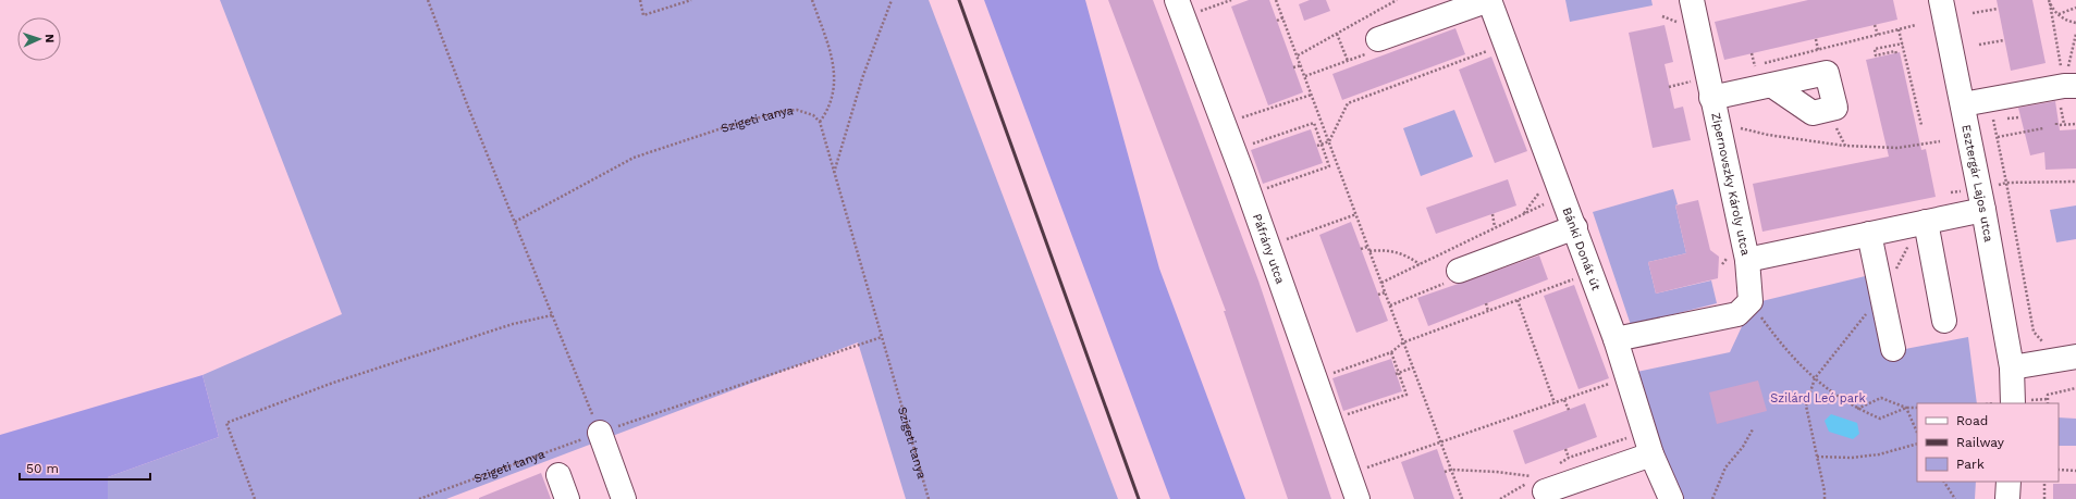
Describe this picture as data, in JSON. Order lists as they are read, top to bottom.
{
  "streets": {
    "street": [
      "Zipernovszky Károly utca",
      "Esztergár Lajos utca",
      "Páfrány utca",
      "Bánki Donát út"
    ],
    "path": ["Szigeti tanya"]
  },
  "crossings": [
    ["Zipernovszky Károly utca", "Esztergár Lajos utca"]
  ],
  "parks": ["Szilárd Leó park"],
  "legend": ["Road", "Railway", "Park"],
  "scale_bar": "50 m",
  "north": "right"
}
